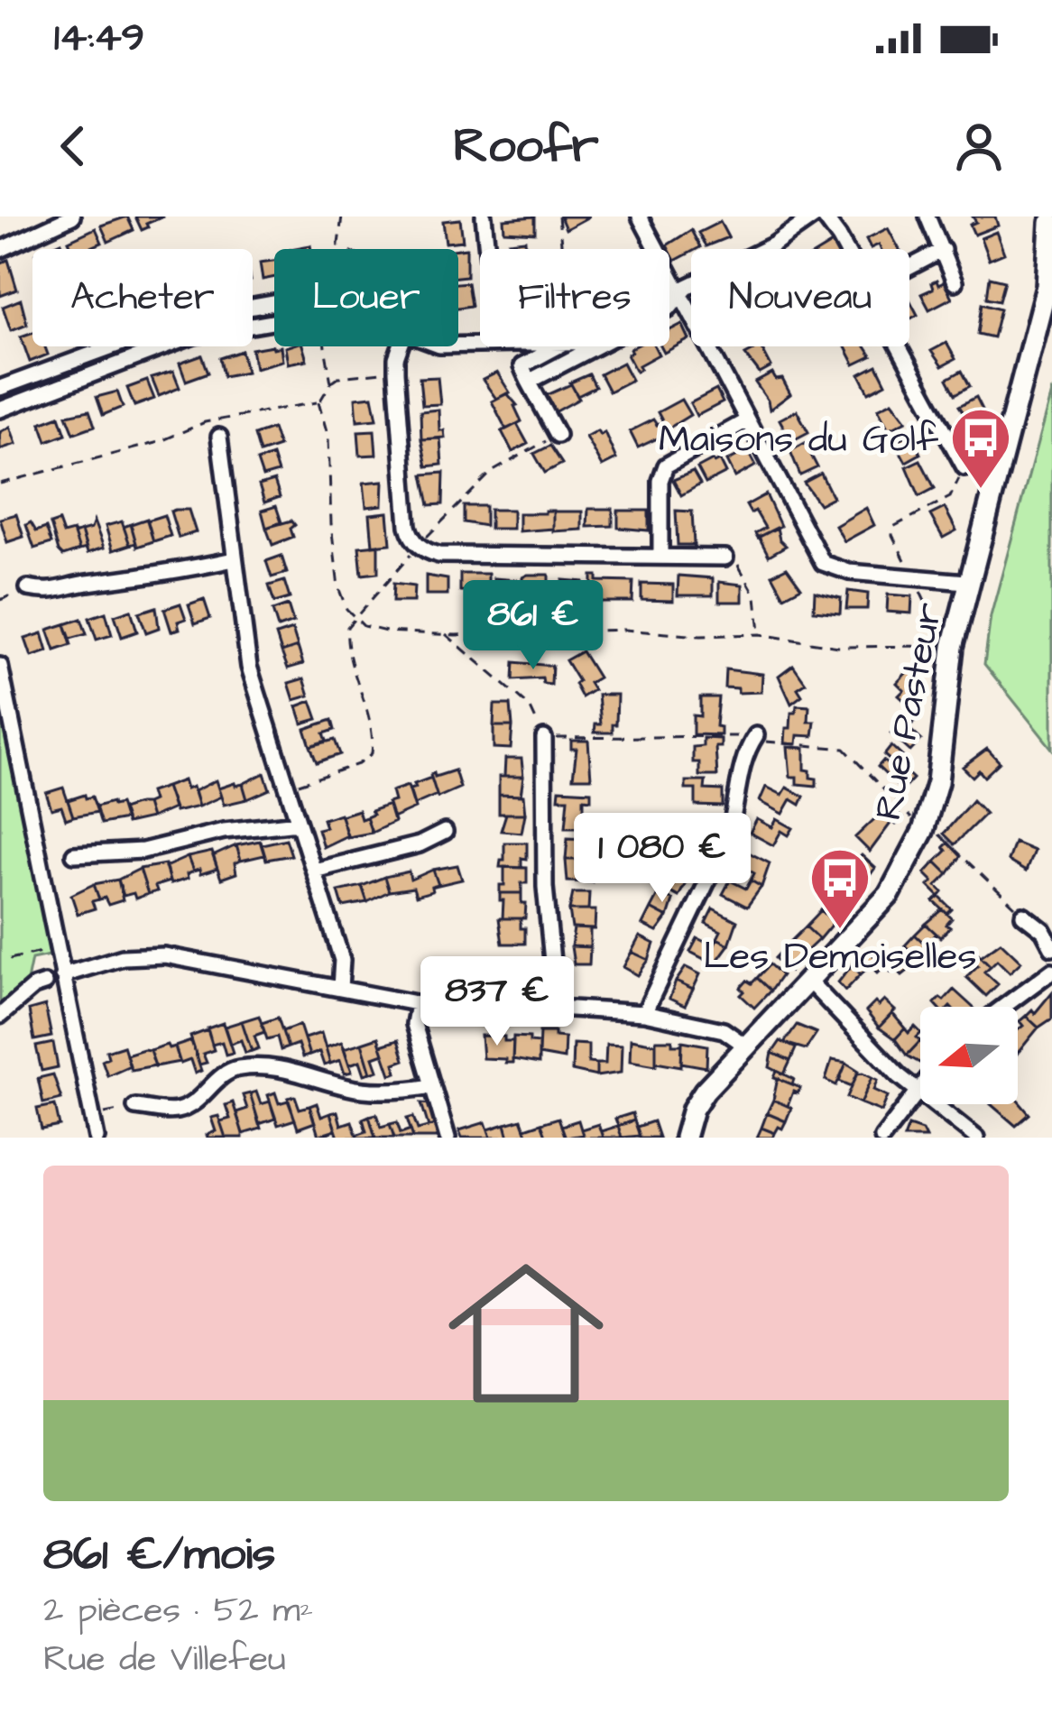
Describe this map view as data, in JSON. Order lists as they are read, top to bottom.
{
  "streets": {
    "street": ["Rue Pasteur"]
  },
  "places": {
    "bus stop": ["Maisons du Golf", "Les Demoiselles"]
  },
  "north": "left",
  "page": {
    "status": "14:49",
    "header": "Roofr",
    "chip": [
      "Acheter",
      "Louer",
      "Filtres",
      "Nouveau"
    ],
    "price": ["861 €", "1 080 €", "837 €"],
    "list": [
      {
        "name": "861 €/mois",
        "note": "2 pièces · 52 m² · Rue de Villefeu"
      }
    ]
  }
}
